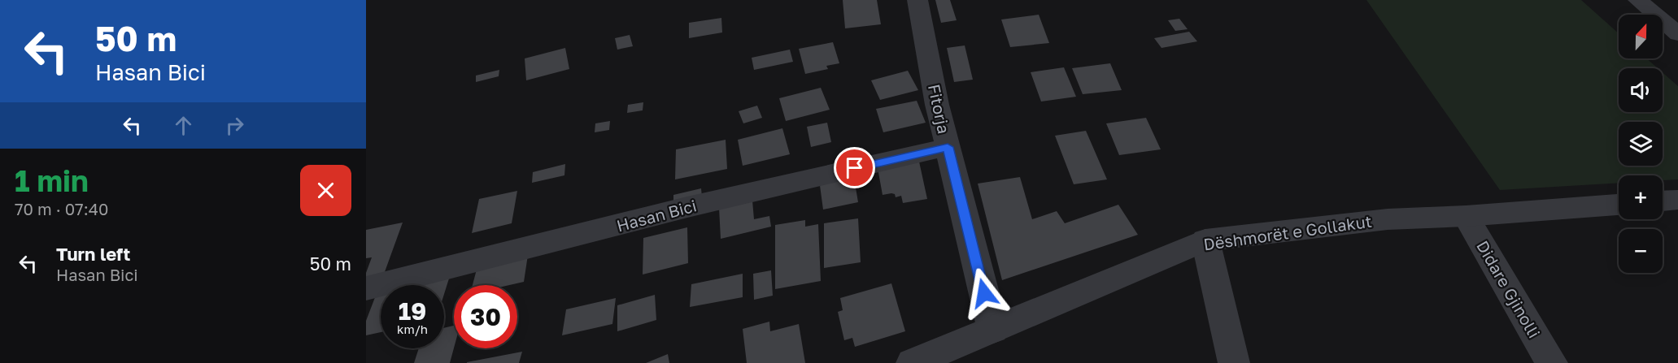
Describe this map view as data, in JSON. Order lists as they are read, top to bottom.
{
  "streets": {
    "street": [
      "Fitorja",
      "Hasan Bici",
      "Dëshmorët e Gollakut",
      "Didare Gjinolli"
    ]
  },
  "crossings": [
    ["Fitorja", "Hasan Bici"],
    ["Fitorja", "Dëshmorët e Gollakut"],
    ["Dëshmorët e Gollakut", "Didare Gjinolli"]
  ],
  "north": "top",
  "page": {
    "turn": ["50 m", "Hasan Bici"],
    "map_buttons": ["+", "−"],
    "heading": ["1 min", "70 m · 07:40"],
    "list": [
      {
        "name": "Turn left",
        "note": "Hasan Bici",
        "value": "50 m"
      }
    ],
    "speed": "19 km/h",
    "limit": "30"
  }
}
